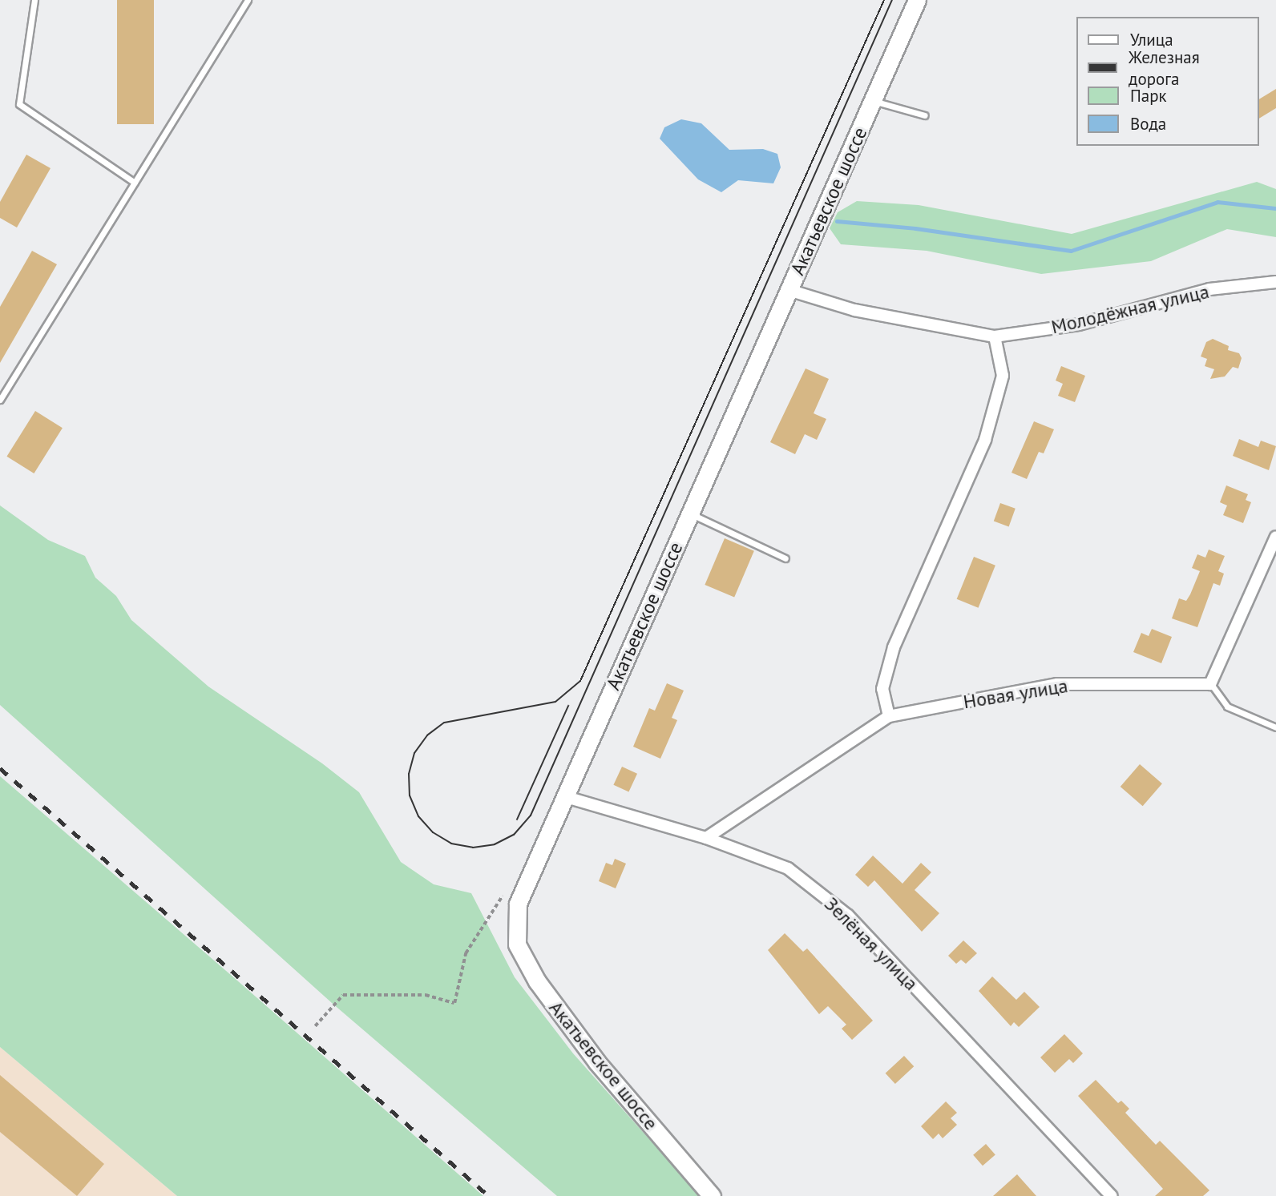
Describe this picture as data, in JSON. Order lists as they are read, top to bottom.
{
  "streets": {
    "main road": ["Акатьевское шоссе"],
    "street": ["Молодёжная улица", "Новая улица", "Зелёная улица"]
  },
  "crossings": [
    ["Акатьевское шоссе", "Молодёжная улица"],
    ["Акатьевское шоссе", "Зелёная улица"],
    ["Новая улица", "Зелёная улица"]
  ],
  "legend": [
    "Улица",
    "Железная дорога",
    "Парк",
    "Вода"
  ]
}
